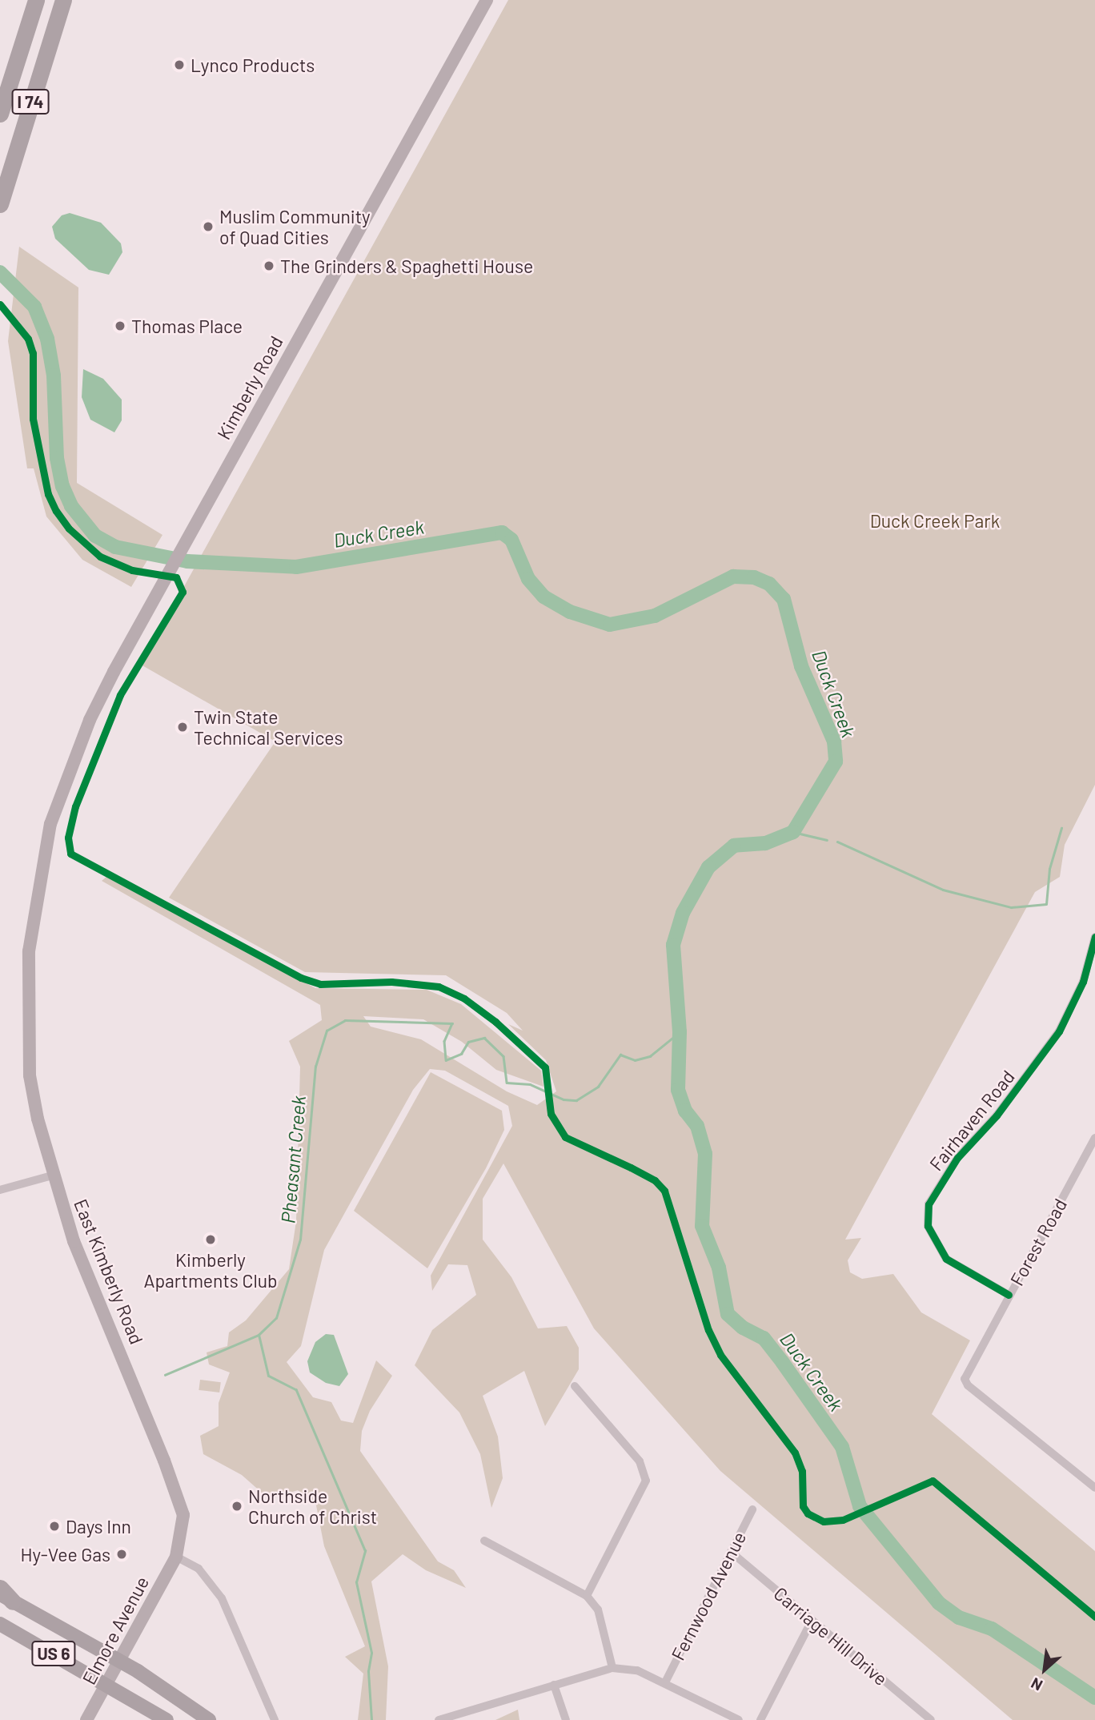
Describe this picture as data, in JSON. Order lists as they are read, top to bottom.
{
  "streets": {
    "highway": ["I 74", "US 6"],
    "main road": ["Kimberly Road", "East Kimberly Road", "Elmore Avenue"],
    "street": [
      "Fairhaven Road",
      "Forest Road",
      "Fernwood Avenue",
      "Carriage Hill Drive"
    ]
  },
  "crossings": [
    ["Kimberly Road", "East Kimberly Road"],
    ["Fairhaven Road", "Forest Road"],
    ["East Kimberly Road", "Elmore Avenue"],
    ["Fernwood Avenue", "Carriage Hill Drive"],
    ["Elmore Avenue", "US 6"]
  ],
  "water": ["Duck Creek", "Pheasant Creek"],
  "parks": ["Duck Creek Park"],
  "places": [
    "Lynco Products",
    "Muslim Community of Quad Cities",
    "The Grinders & Spaghetti House",
    "Thomas Place",
    "Twin State Technical Services",
    "Kimberly Apartments Club",
    "Northside Church of Christ",
    "Days Inn",
    "Hy-Vee Gas"
  ],
  "north": "bottom left"
}
